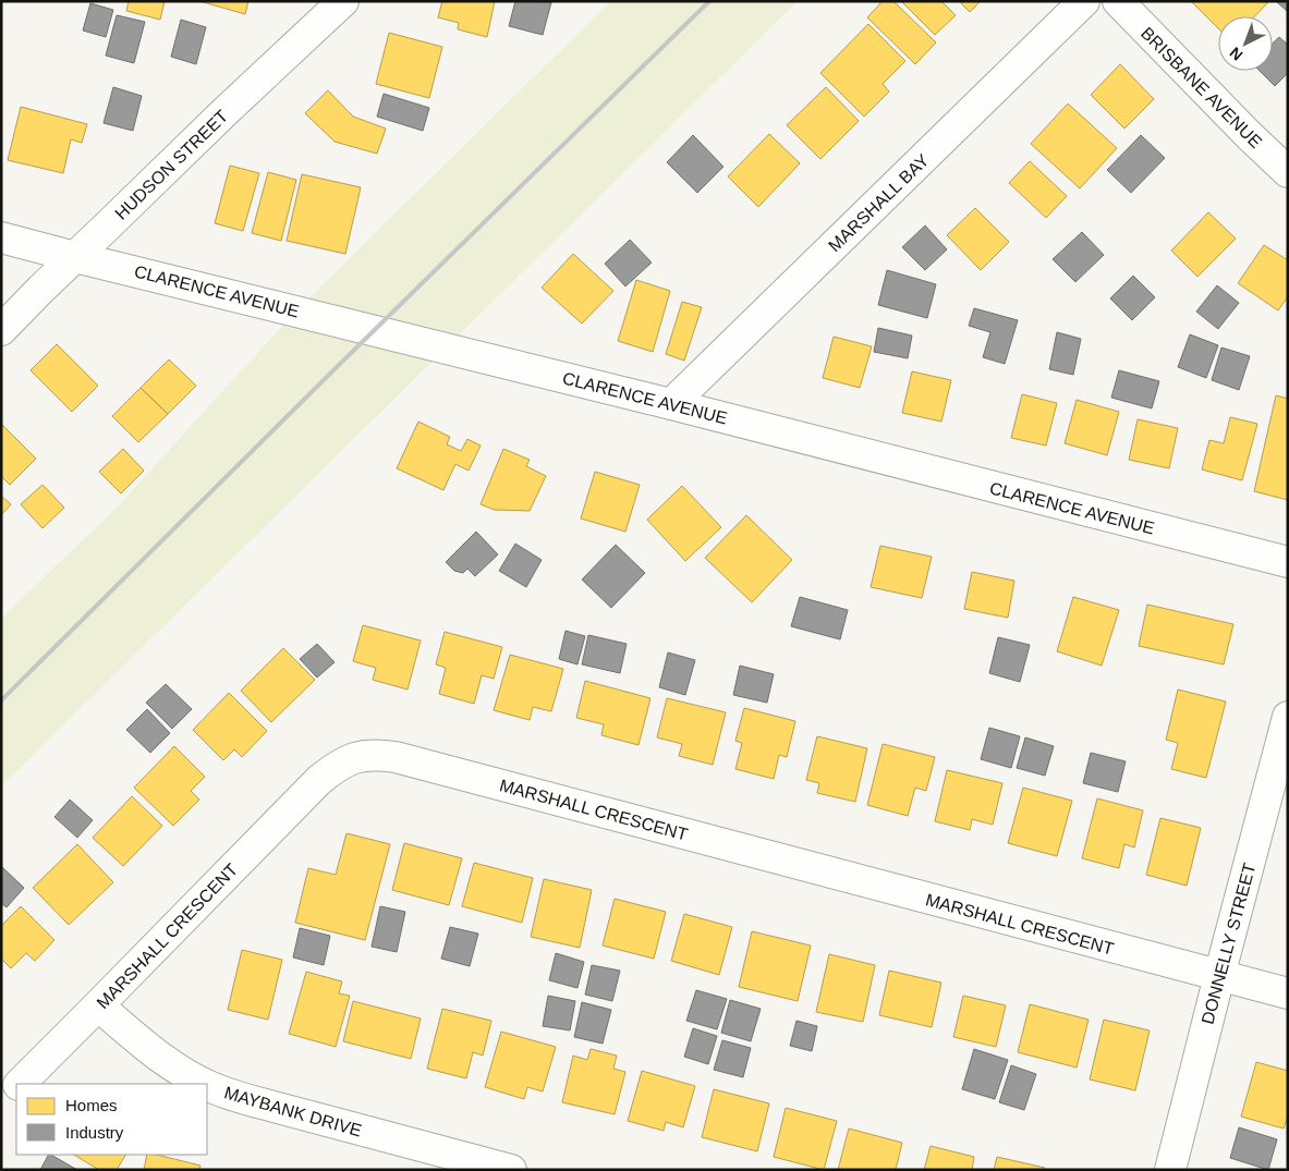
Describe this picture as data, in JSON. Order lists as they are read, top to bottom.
{
  "streets": {
    "street": [
      "BRISBANE AVENUE",
      "HUDSON STREET",
      "MARSHALL BAY",
      "CLARENCE AVENUE",
      "MARSHALL CRESCENT",
      "DONNELLY STREET",
      "MAYBANK DRIVE"
    ]
  },
  "crossings": [
    ["HUDSON STREET", "CLARENCE AVENUE"],
    ["MARSHALL BAY", "CLARENCE AVENUE"],
    ["MARSHALL CRESCENT", "DONNELLY STREET"],
    ["MARSHALL CRESCENT", "MAYBANK DRIVE"]
  ],
  "legend": ["Homes", "Industry"],
  "north": "bottom left"
}
